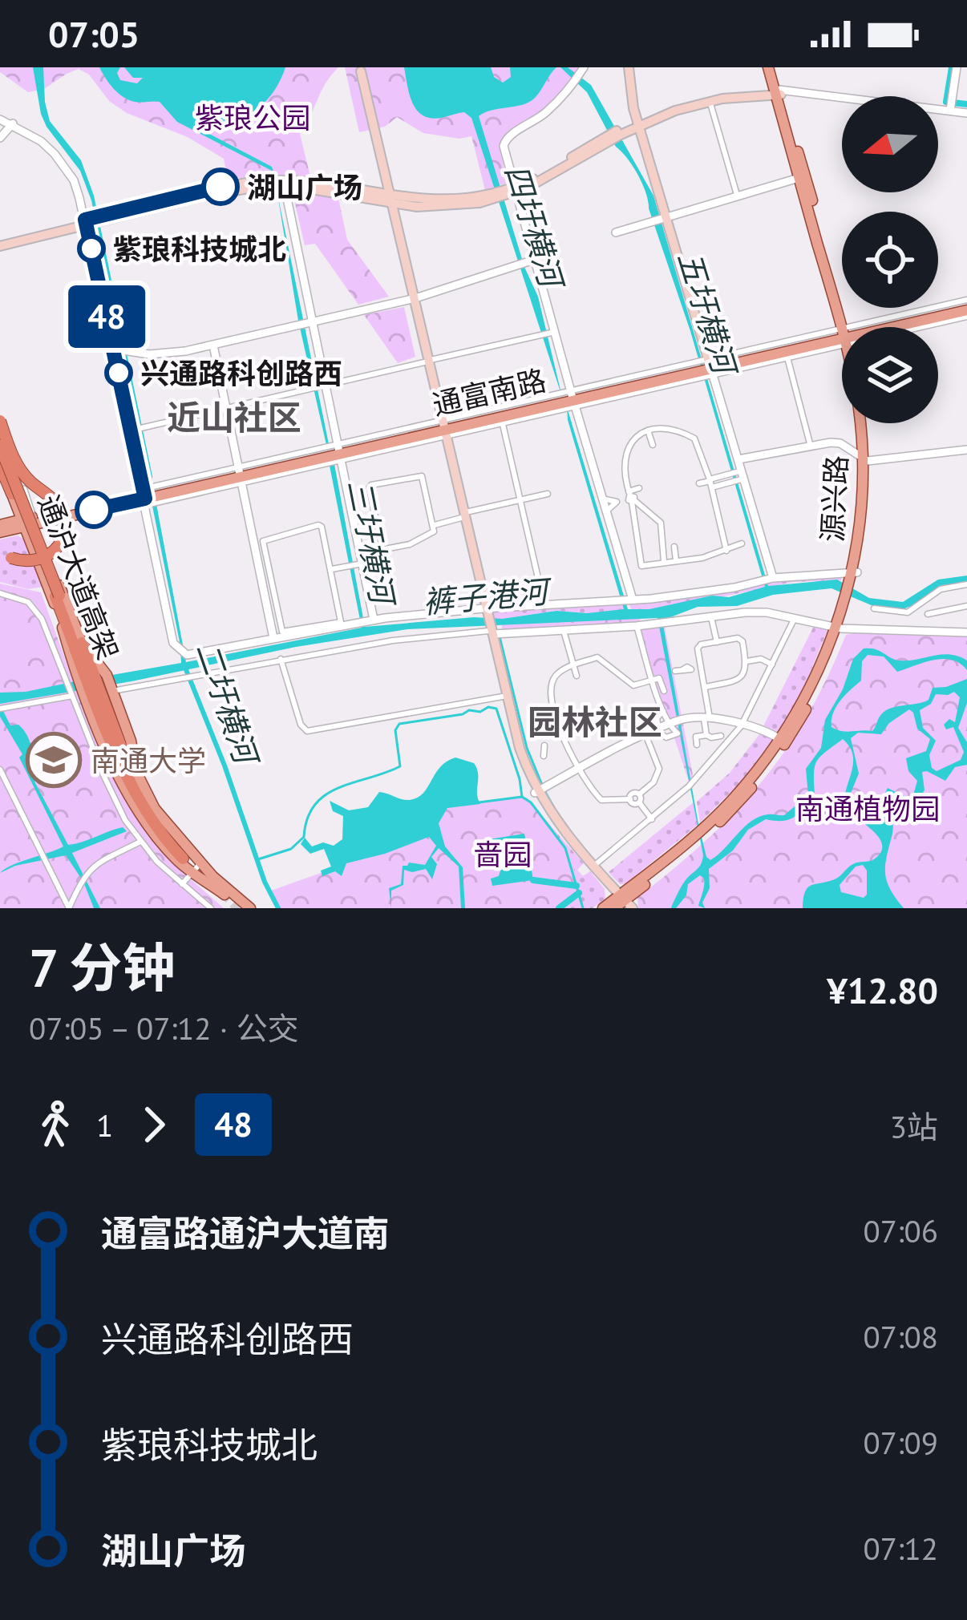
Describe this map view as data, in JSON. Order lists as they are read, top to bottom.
{
  "streets": {
    "highway": ["通沪大道高架"],
    "main road": ["通富南路", "源兴路"]
  },
  "districts": ["近山社区", "园林社区"],
  "water": [
    "四圩横河",
    "五圩横河",
    "三圩横河",
    "裤子港河",
    "二圩横河"
  ],
  "parks": ["紫琅公园", "南通植物园", "啬园"],
  "places": {
    "other": ["湖山广场", "紫琅科技城北", "兴通路科创路西"],
    "school or university": ["南通大学"]
  },
  "lines": ["bus line 48"],
  "north": "left",
  "page": {
    "status": "07:05",
    "on_map": "48",
    "heading": ["7 分钟", "07:05 – 07:12 · 公交", "¥12.80"],
    "legs": ["1", "48", "3站"],
    "list": [
      {
        "name": "通富路通沪大道南",
        "value": "07:06"
      },
      {
        "name": "兴通路科创路西",
        "value": "07:08"
      },
      {
        "name": "紫琅科技城北",
        "value": "07:09"
      },
      {
        "name": "湖山广场",
        "value": "07:12"
      }
    ]
  }
}
